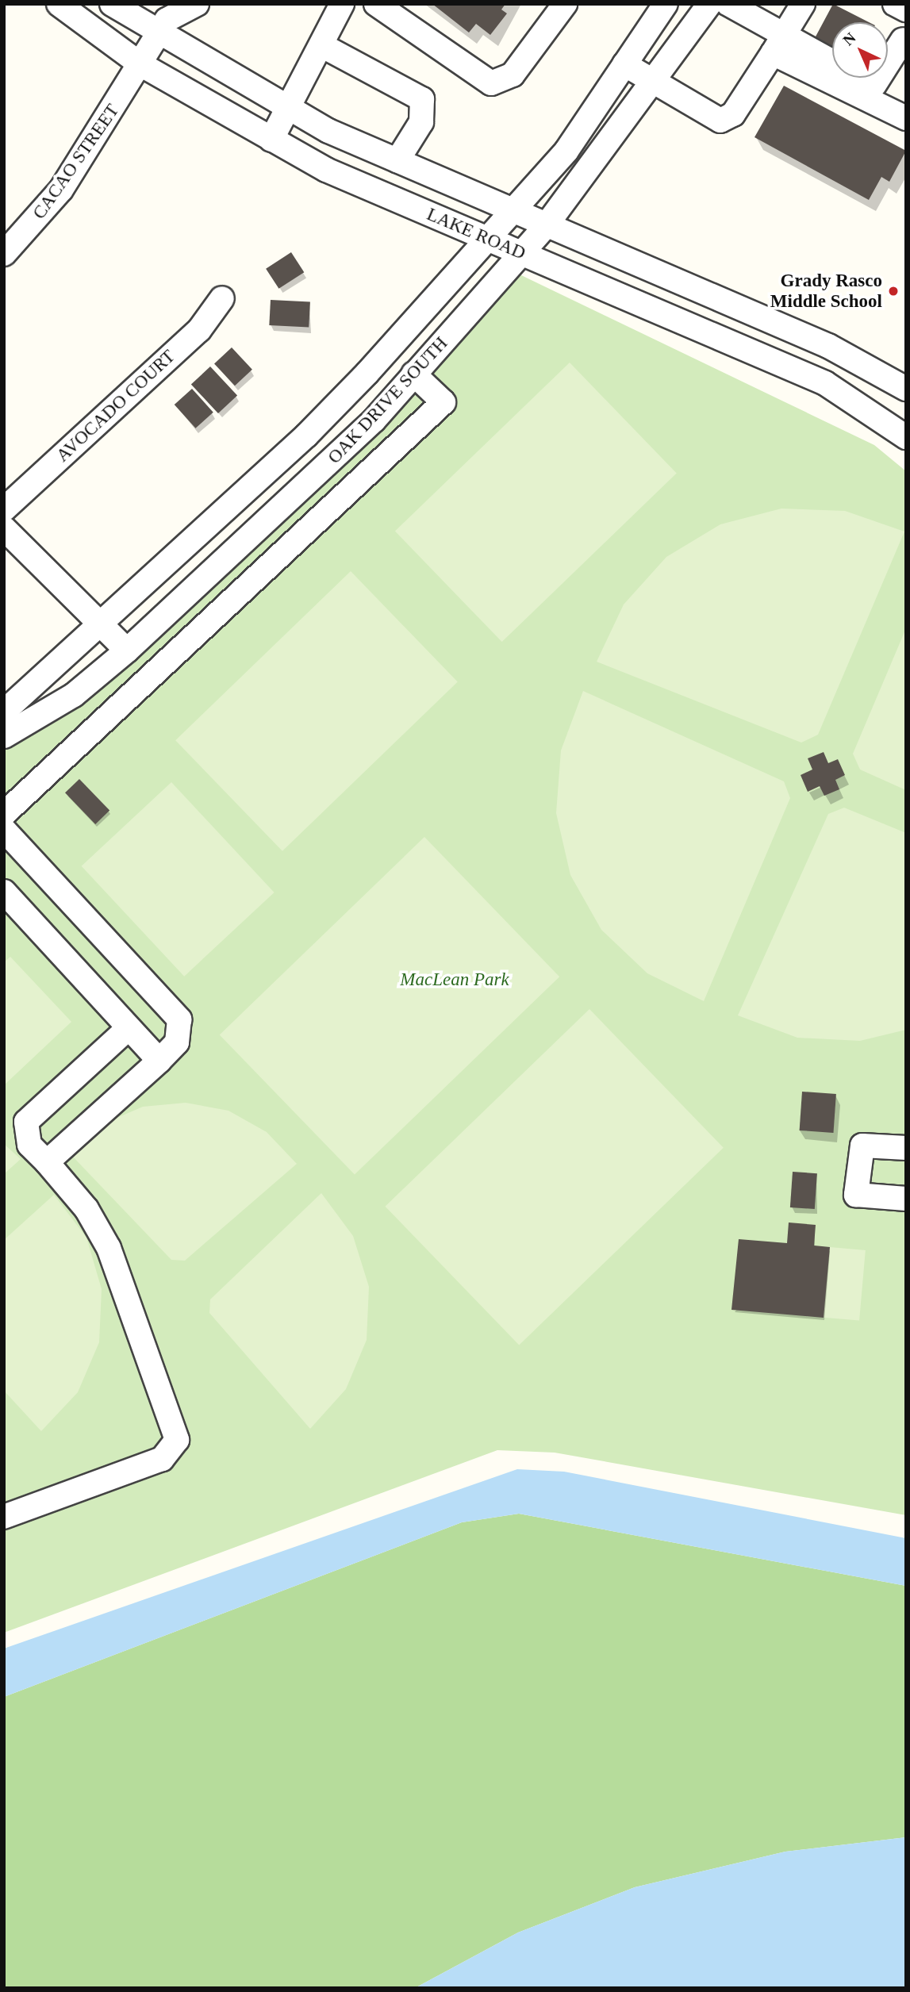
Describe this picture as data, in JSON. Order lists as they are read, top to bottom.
{
  "streets": {
    "street": [
      "CACAO STREET",
      "LAKE ROAD",
      "OAK DRIVE SOUTH",
      "AVOCADO COURT"
    ]
  },
  "crossings": [
    ["CACAO STREET", "LAKE ROAD"],
    ["LAKE ROAD", "OAK DRIVE SOUTH"]
  ],
  "parks": ["MacLean Park"],
  "places": ["Grady Rasco Middle School"],
  "north": "top left"
}
